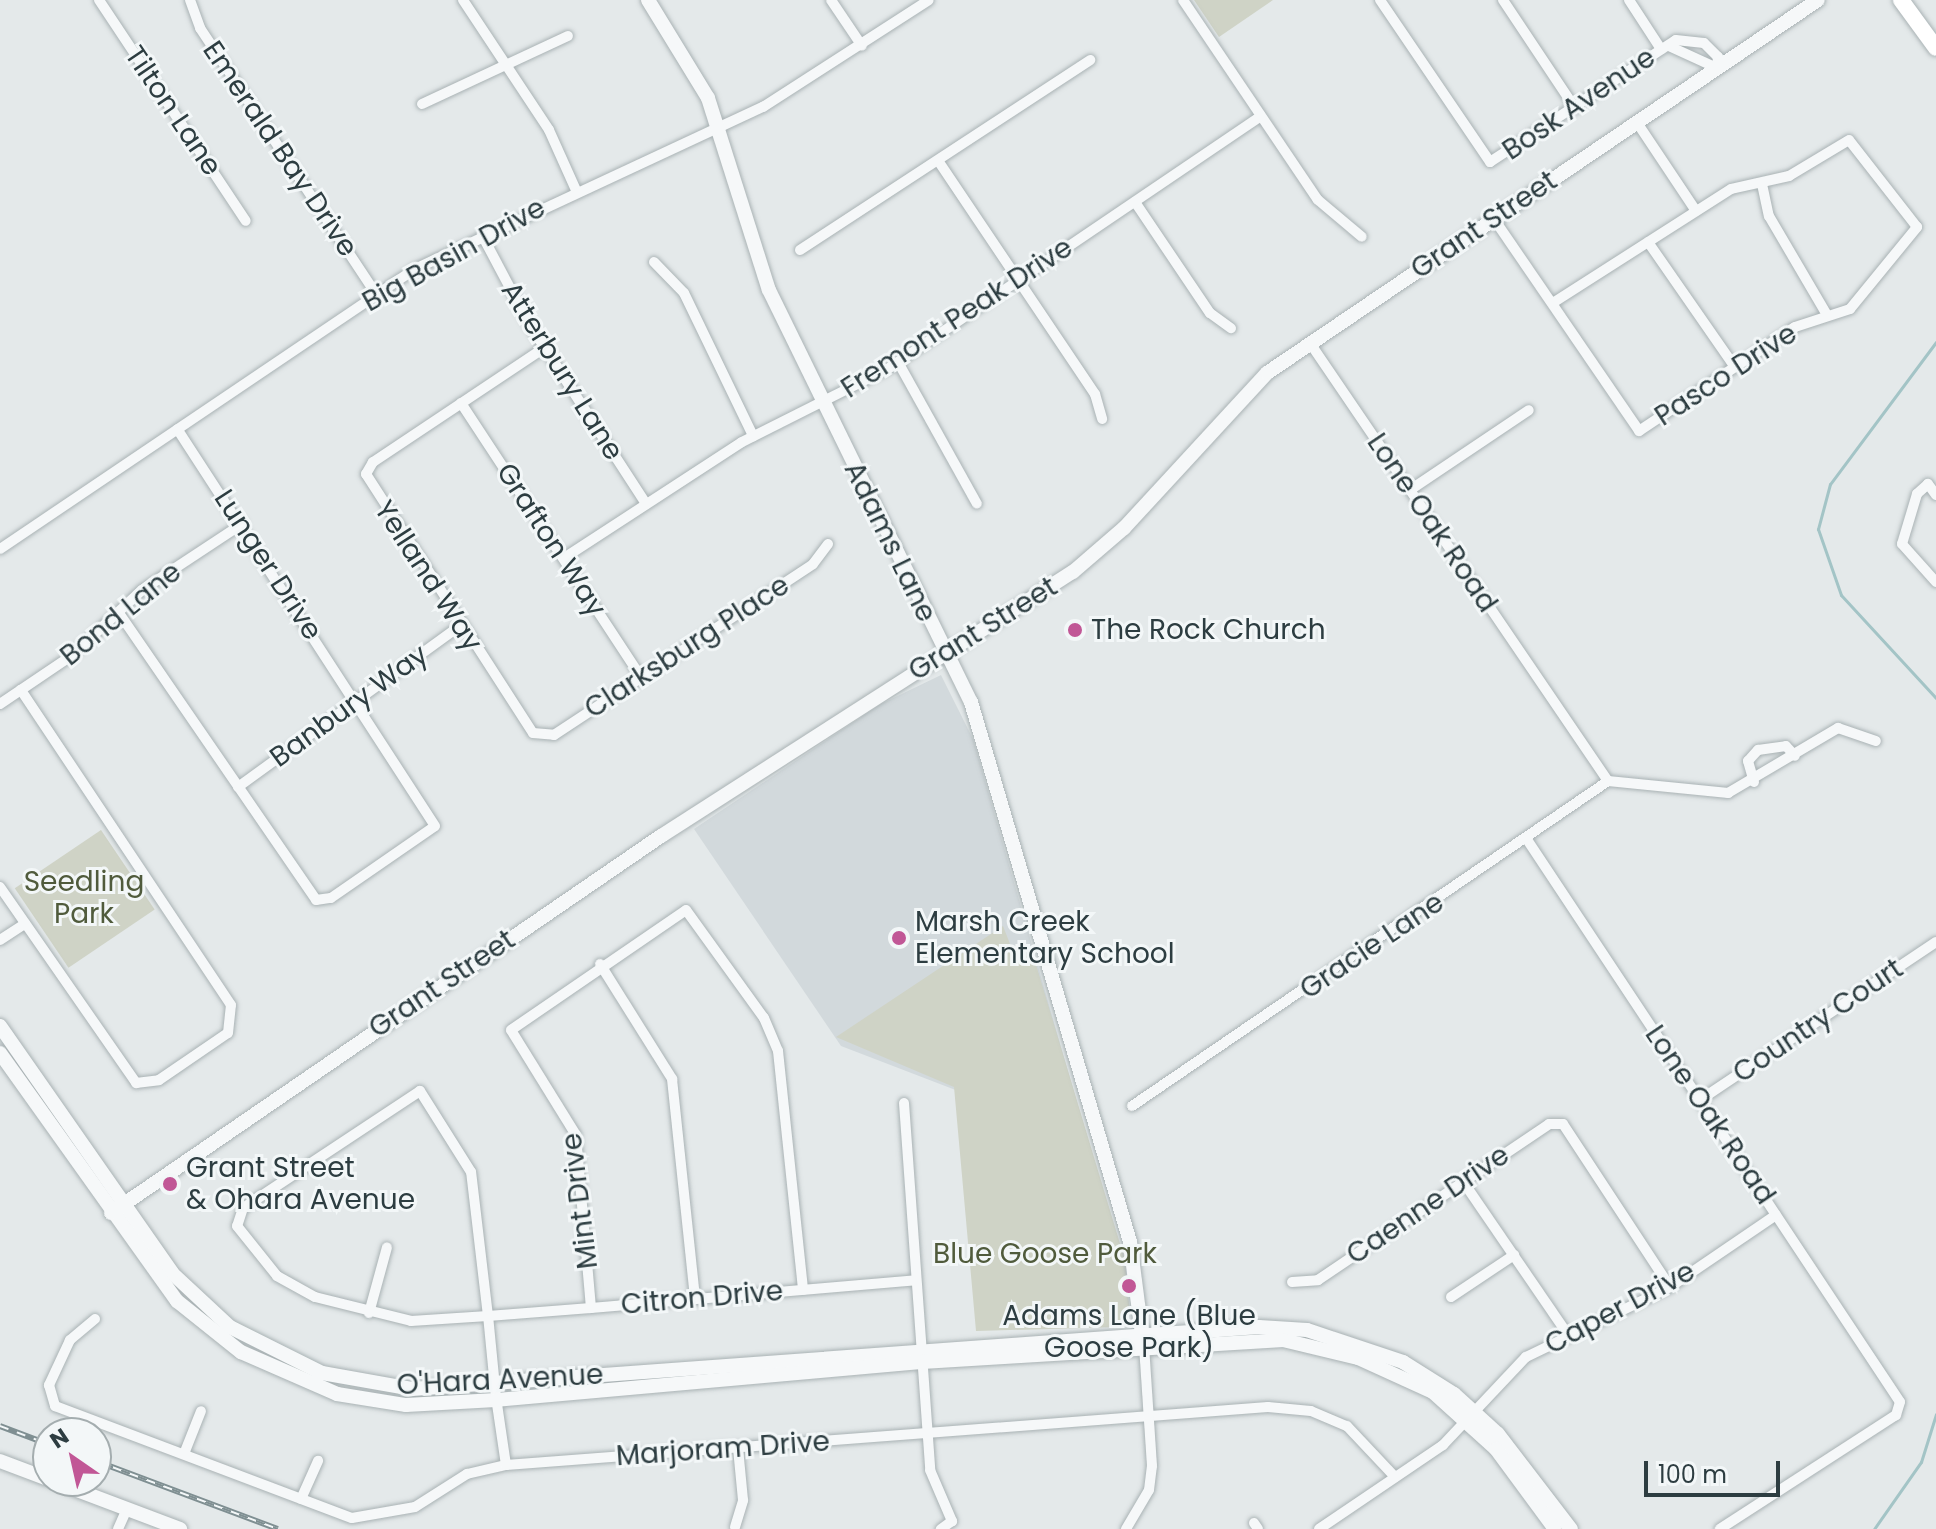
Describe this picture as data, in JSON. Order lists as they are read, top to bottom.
{
  "streets": {
    "street": [
      "Bosk Avenue",
      "Tilton Lane",
      "Emerald Bay Drive",
      "Grant Street",
      "Big Basin Drive",
      "Fremont Peak Drive",
      "Atterbury Lane",
      "Pasco Drive",
      "Lone Oak Road",
      "Grafton Way",
      "Adams Lane",
      "Lunger Drive",
      "Yelland Way",
      "Bond Lane",
      "Clarksburg Place",
      "Banbury Way",
      "Gracie Lane",
      "Country Court",
      "Mint Drive",
      "Caenne Drive",
      "Citron Drive",
      "Caper Drive",
      "O'Hara Avenue",
      "Marjoram Drive"
    ]
  },
  "crossings": [
    ["Bosk Avenue", "Grant Street"],
    ["Emerald Bay Drive", "Big Basin Drive"],
    ["Grant Street", "Lone Oak Road"],
    ["Grant Street", "Adams Lane"],
    ["Grant Street", "O'Hara Avenue"],
    ["Big Basin Drive", "Atterbury Lane"],
    ["Big Basin Drive", "Adams Lane"],
    ["Big Basin Drive", "Lunger Drive"],
    ["Fremont Peak Drive", "Atterbury Lane"],
    ["Fremont Peak Drive", "Grafton Way"],
    ["Fremont Peak Drive", "Adams Lane"],
    ["Atterbury Lane", "Yelland Way"],
    ["Lone Oak Road", "Gracie Lane"],
    ["Lone Oak Road", "Country Court"],
    ["Lone Oak Road", "Caper Drive"],
    ["Grafton Way", "Yelland Way"],
    ["Grafton Way", "Clarksburg Place"],
    ["Adams Lane", "O'Hara Avenue"],
    ["Lunger Drive", "Bond Lane"],
    ["Lunger Drive", "Banbury Way"],
    ["Yelland Way", "Clarksburg Place"],
    ["Yelland Way", "Banbury Way"],
    ["Mint Drive", "Citron Drive"],
    ["Caenne Drive", "Caper Drive"],
    ["Caper Drive", "O'Hara Avenue"],
    ["Caper Drive", "Marjoram Drive"]
  ],
  "parks": ["Seedling Park", "Blue Goose Park"],
  "places": [
    "The Rock Church",
    "Marsh Creek Elementary School",
    "Grant Street & Ohara Avenue",
    "Adams Lane (Blue Goose Park)"
  ],
  "scale_bar": "100 m",
  "north": "top left"
}
